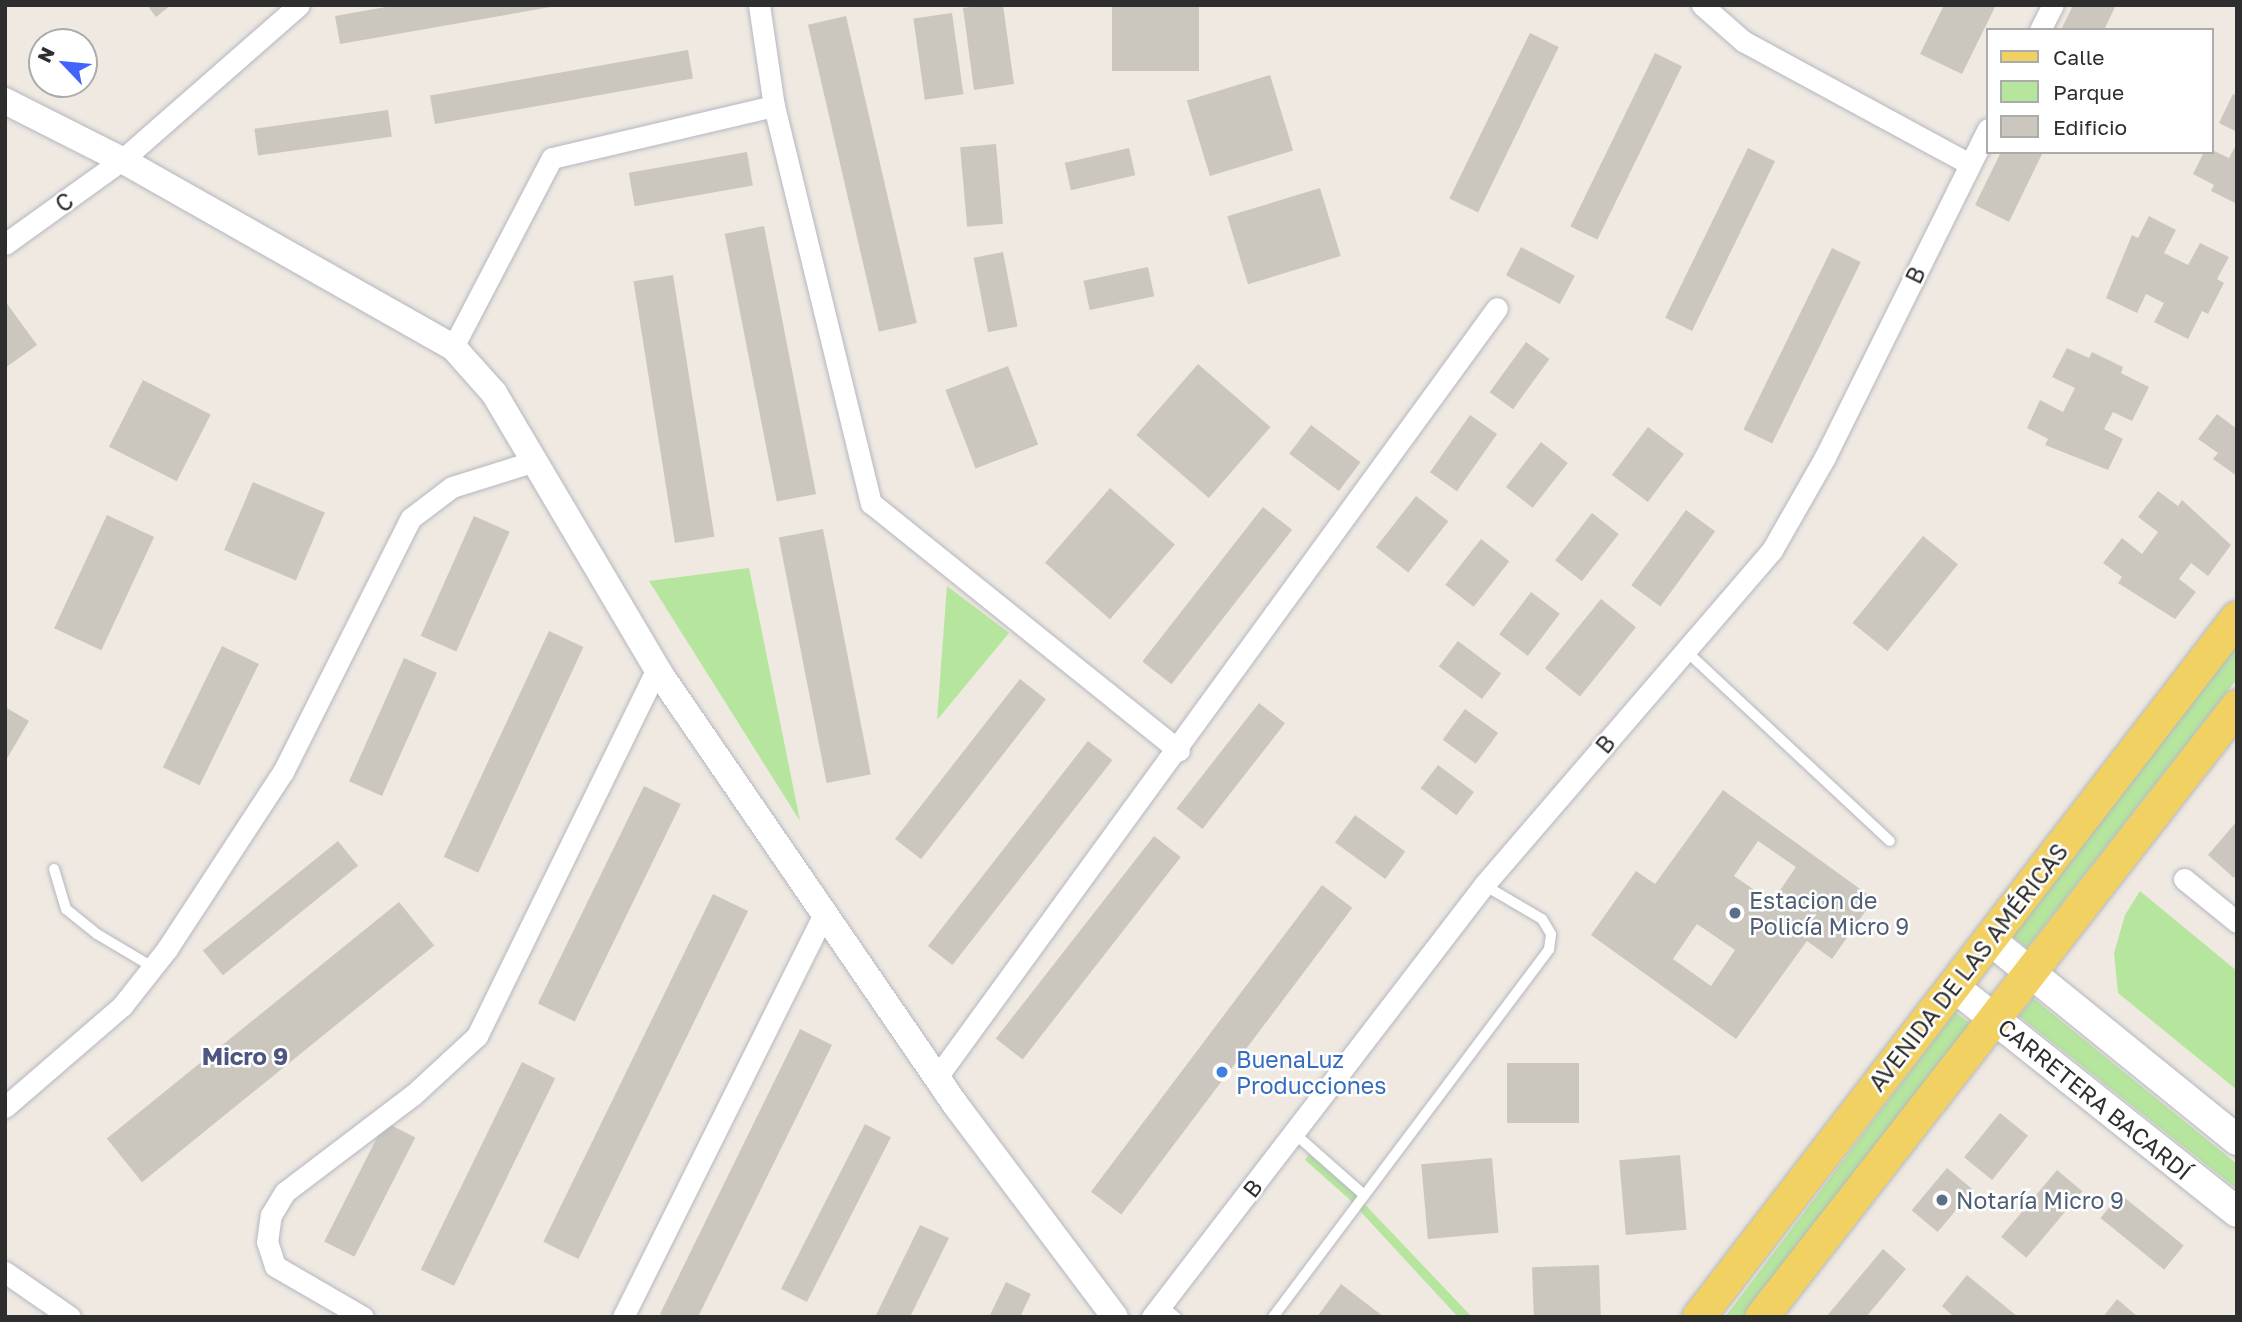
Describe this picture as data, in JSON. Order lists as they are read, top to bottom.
{
  "streets": {
    "main road": ["AVENIDA DE LAS AMÉRICAS", "CARRETERA BACARDÍ"],
    "street": ["C", "B"]
  },
  "crossings": [
    ["AVENIDA DE LAS AMÉRICAS", "CARRETERA BACARDÍ"]
  ],
  "districts": ["Micro 9"],
  "places": ["Estacion de Policía Micro 9", "BuenaLuz Producciones", "Notaría Micro 9"],
  "legend": ["Calle", "Parque", "Edificio"],
  "north": "top left"
}
